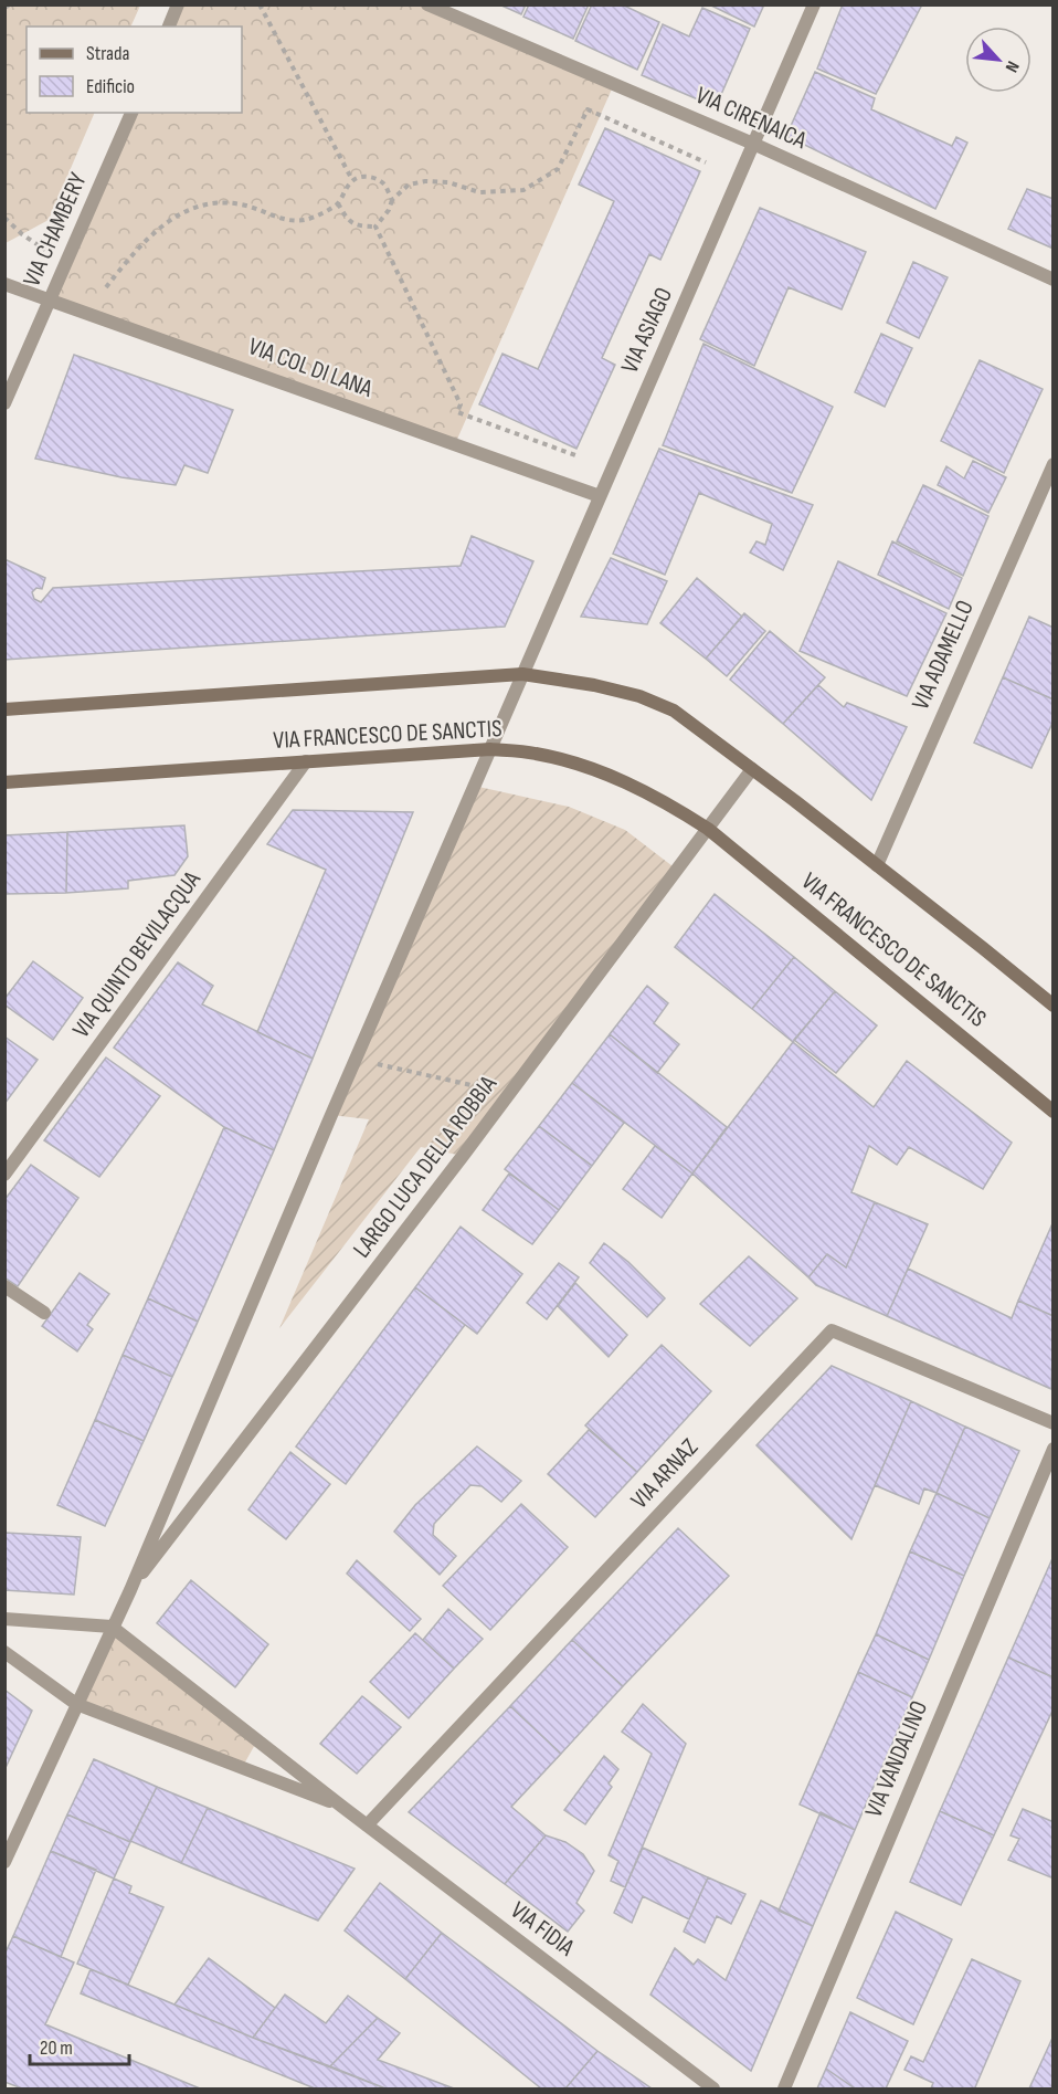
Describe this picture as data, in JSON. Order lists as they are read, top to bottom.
{
  "streets": {
    "main road": ["VIA FRANCESCO DE SANCTIS"],
    "street": [
      "VIA CIRENAICA",
      "VIA CHAMBERY",
      "VIA ASIAGO",
      "VIA COL DI LANA",
      "VIA ADAMELLO",
      "VIA QUINTO BEVILACQUA",
      "LARGO LUCA DELLA ROBBIA",
      "VIA ARNAZ",
      "VIA VANDALINO",
      "VIA FIDIA"
    ]
  },
  "crossings": [
    ["VIA CIRENAICA", "VIA ASIAGO"],
    ["VIA CHAMBERY", "VIA COL DI LANA"],
    ["VIA ASIAGO", "VIA COL DI LANA"],
    ["VIA ASIAGO", "VIA FRANCESCO DE SANCTIS"],
    ["VIA ASIAGO", "LARGO LUCA DELLA ROBBIA"],
    ["VIA ADAMELLO", "VIA FRANCESCO DE SANCTIS"],
    ["VIA FRANCESCO DE SANCTIS", "VIA QUINTO BEVILACQUA"],
    ["VIA FRANCESCO DE SANCTIS", "LARGO LUCA DELLA ROBBIA"],
    ["LARGO LUCA DELLA ROBBIA", "VIA FIDIA"],
    ["VIA ARNAZ", "VIA FIDIA"]
  ],
  "legend": ["Strada", "Edificio"],
  "scale_bar": "20 m",
  "north": "bottom right"
}
